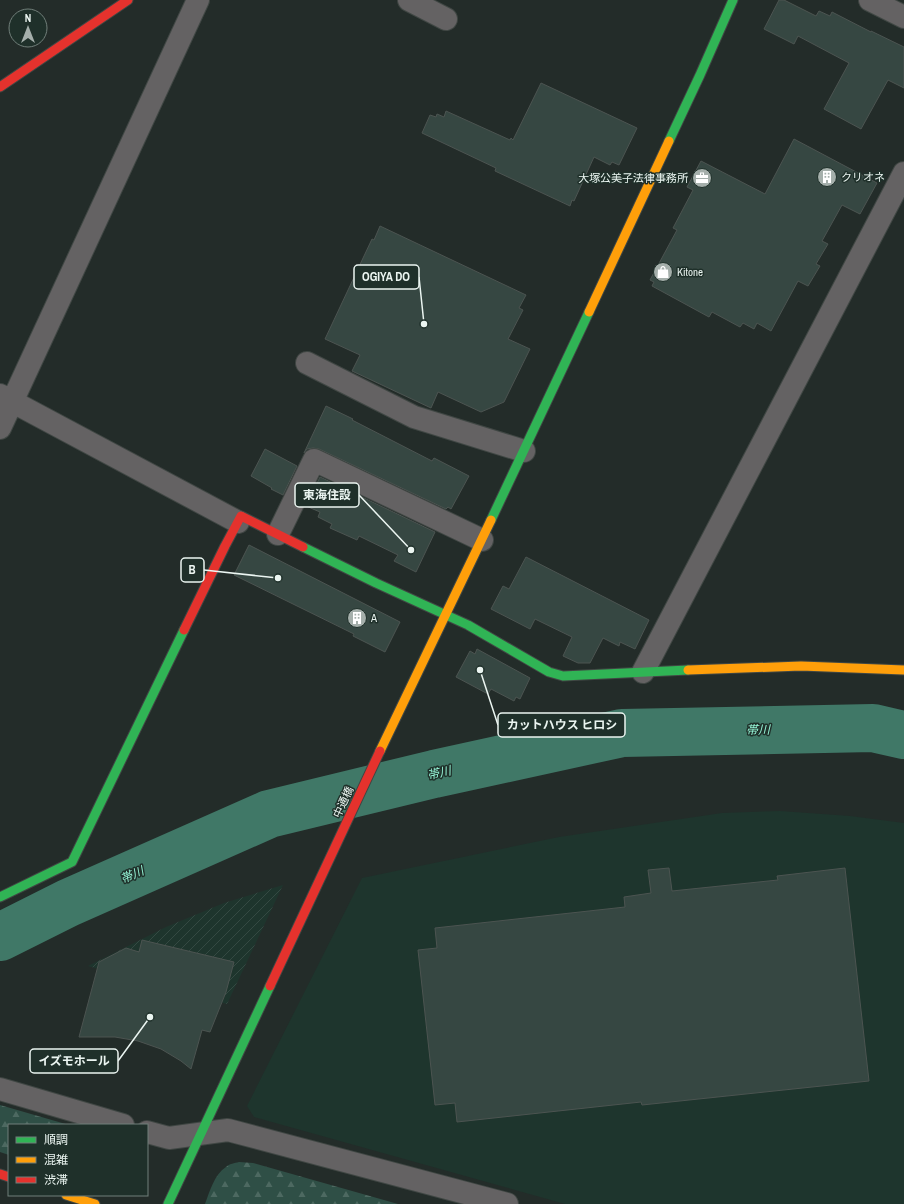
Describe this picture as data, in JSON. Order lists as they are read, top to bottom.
{
  "streets": {
    "main road": ["中通橋"]
  },
  "water": ["帯川"],
  "places": {
    "building": ["クリオネ", "A"],
    "office": ["大塚公美子法律事務所"],
    "shop": ["Kitone"],
    "other": [
      "OGIYA DO",
      "東海住設",
      "B",
      "カットハウス ヒロシ",
      "イズモホール"
    ]
  },
  "legend": ["順調", "混雑", "渋滞"],
  "north": "top"
}
